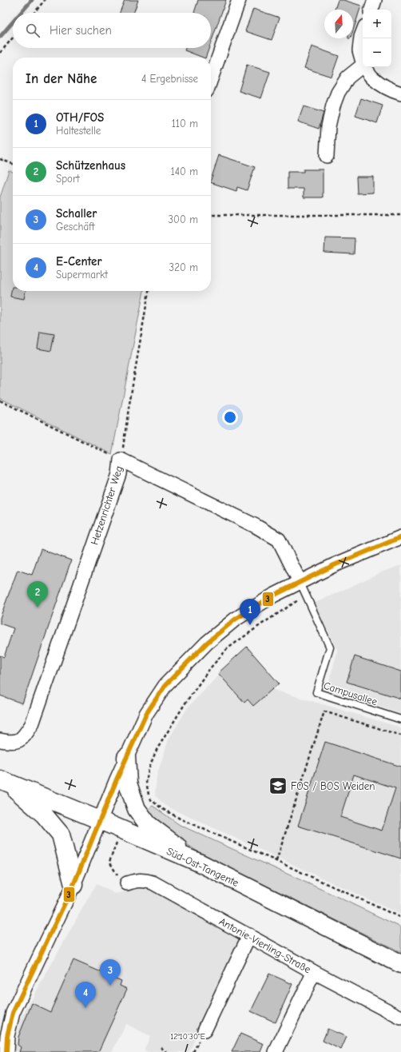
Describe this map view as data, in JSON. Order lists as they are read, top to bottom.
{
  "streets": {
    "main road": ["Süd-Ost-Tangente"],
    "street": ["Hetzenrichter Weg", "Antonie-Vierling-Straße"],
    "lane": ["Campusallee"]
  },
  "crossings": [
    ["Hetzenrichter Weg", "Campusallee"]
  ],
  "places": {
    "school or university": ["FOS / BOS Weiden"]
  },
  "lines": ["transit line 3"],
  "north": "top",
  "page": {
    "map_buttons": ["+", "−"],
    "search": "Hier suchen",
    "heading": ["In der Nähe", "4 Ergebnisse"],
    "list": [
      {
        "mark": "1",
        "name": "OTH/FOS",
        "note": "Haltestelle",
        "value": "110 m"
      },
      {
        "mark": "2",
        "name": "Schützenhaus",
        "note": "Sport",
        "value": "140 m"
      },
      {
        "mark": "3",
        "name": "Schaller",
        "note": "Geschäft",
        "value": "300 m"
      },
      {
        "mark": "4",
        "name": "E-Center",
        "note": "Supermarkt",
        "value": "320 m"
      }
    ],
    "pins": [
      "2",
      "1",
      "3",
      "4"
    ]
  },
  "coordinates": ["12°10'30\"E"]
}
